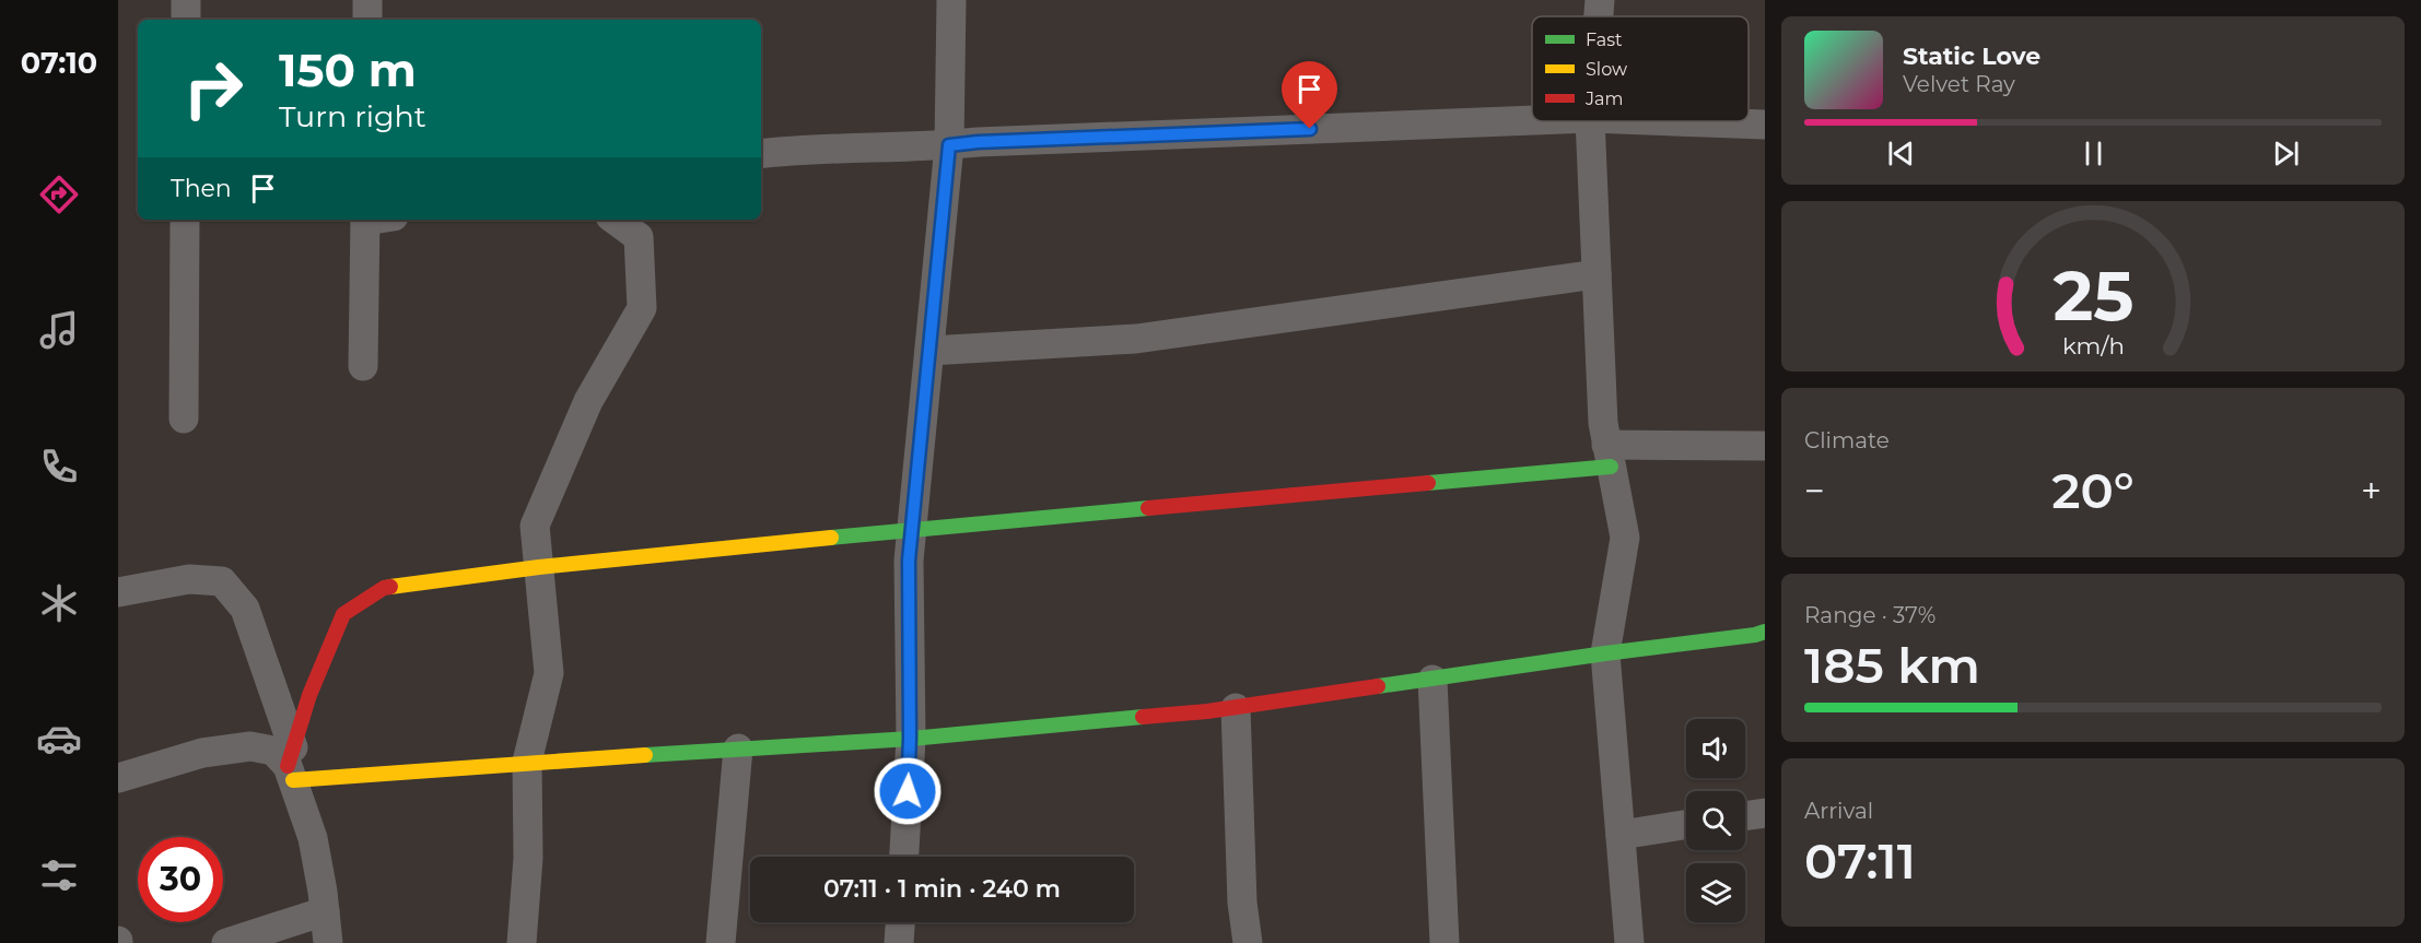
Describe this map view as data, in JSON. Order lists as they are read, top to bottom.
{
  "legend": ["Fast", "Slow", "Jam"],
  "page": {
    "tabs": "07:10",
    "turn": ["150 m", "Turn right"],
    "song": ["Static Love", "Velvet Ray"],
    "then": "Then",
    "tile": [
      "Climate",
      ["Range · 37%", "185 km"],
      ["Arrival", "07:11"]
    ],
    "heat": ["−", "20°", "+"],
    "limit": "30",
    "trip": "07:11 · 1 min · 240 m",
    "gauge": ["25", "km/h"]
  }
}
